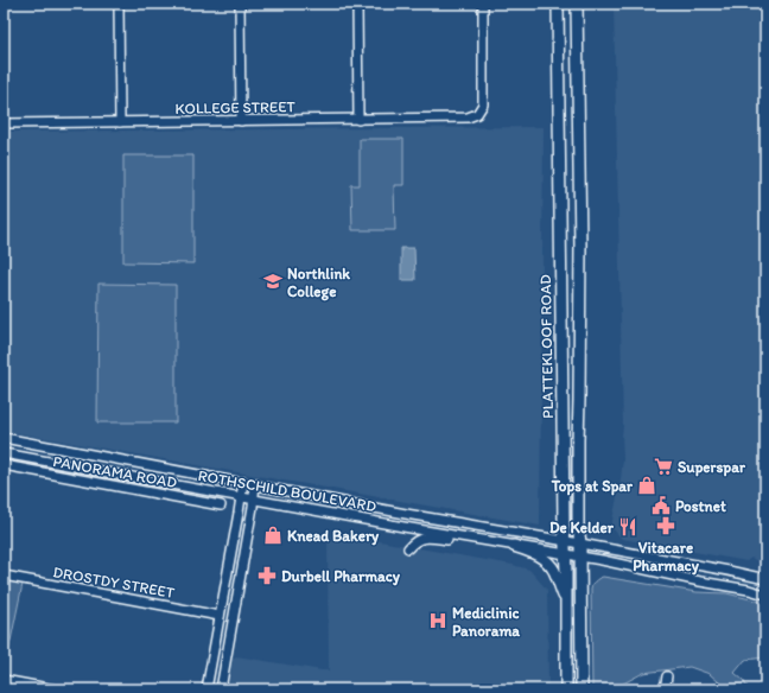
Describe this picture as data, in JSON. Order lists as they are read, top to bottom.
{
  "streets": {
    "main road": ["PLATTEKLOOF ROAD"],
    "street": [
      "KOLLEGE STREET",
      "PANORAMA ROAD",
      "ROTHSCHILD BOULEVARD",
      "DROSTDY STREET"
    ]
  },
  "crossings": [
    ["PLATTEKLOOF ROAD", "ROTHSCHILD BOULEVARD"]
  ],
  "places": {
    "school or university": ["Northlink College"],
    "supermarket": ["Superspar"],
    "shop": ["Tops at Spar", "Knead Bakery"],
    "public building": ["Postnet"],
    "pharmacy": ["Vitacare Pharmacy", "Durbell Pharmacy"],
    "restaurant": ["De Kelder"],
    "hospital": ["Mediclinic Panorama"]
  }
}
